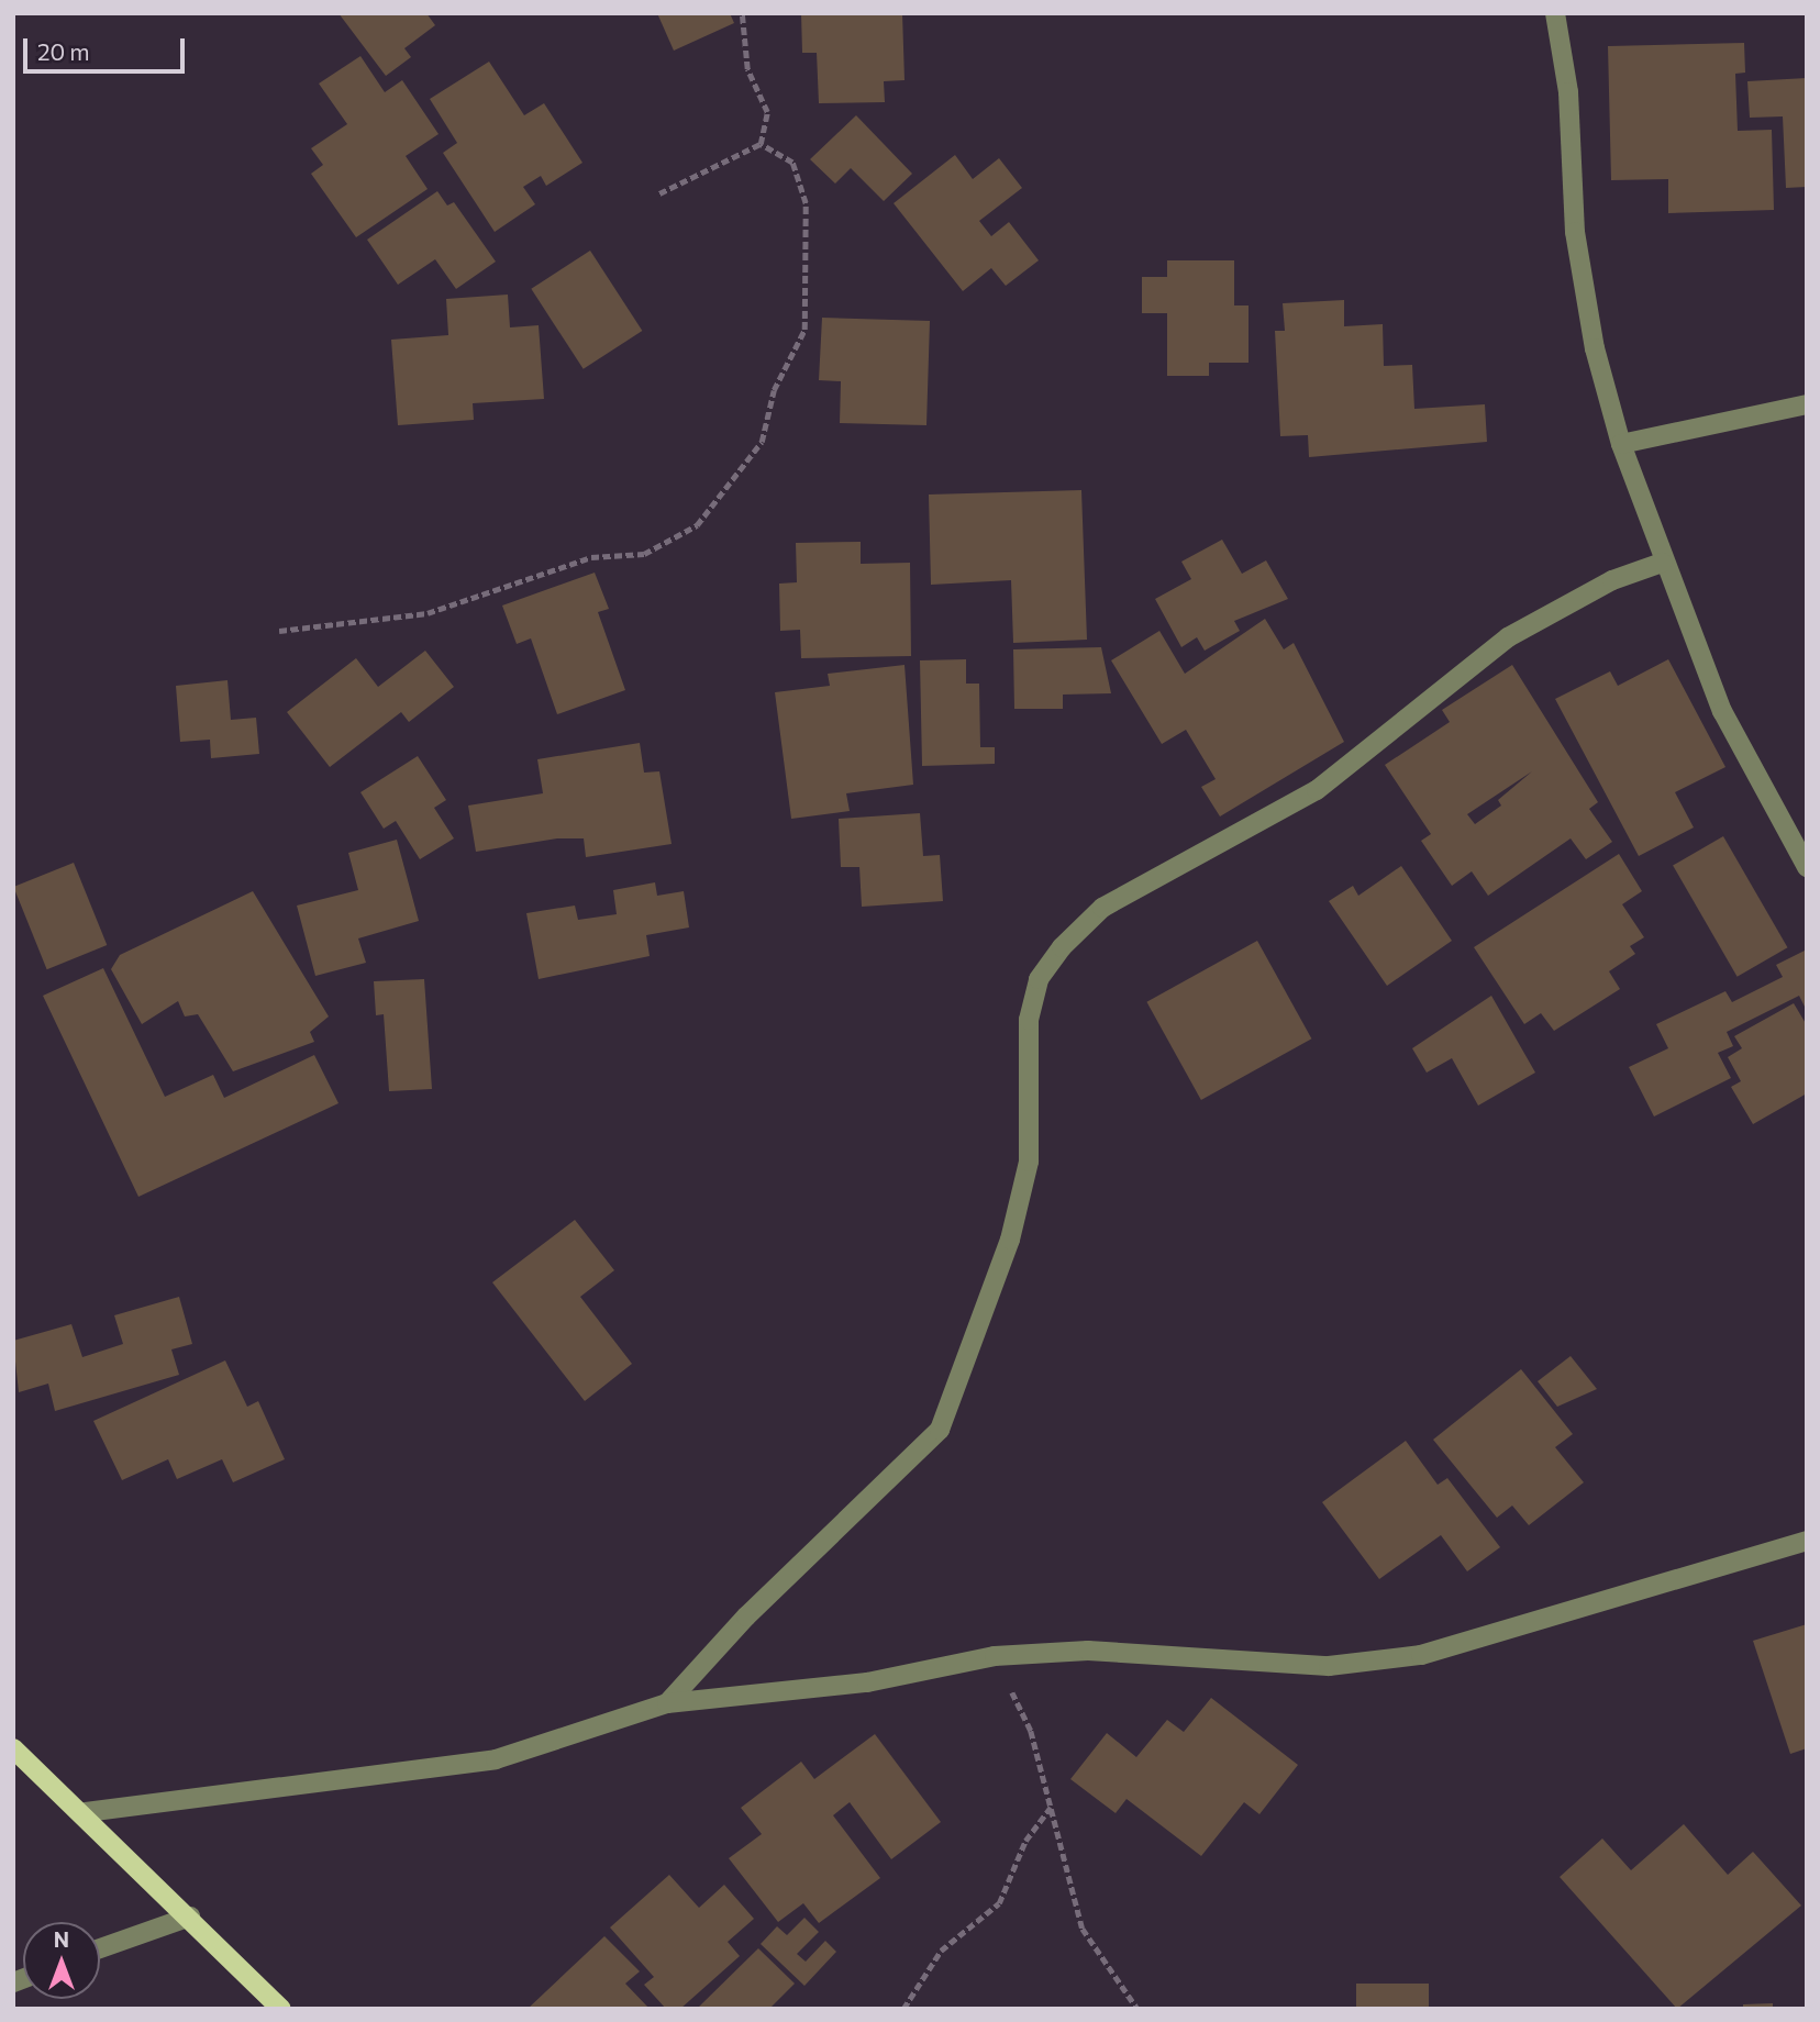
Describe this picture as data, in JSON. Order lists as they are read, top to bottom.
{
  "scale_bar": "20 m",
  "north": "top"
}
